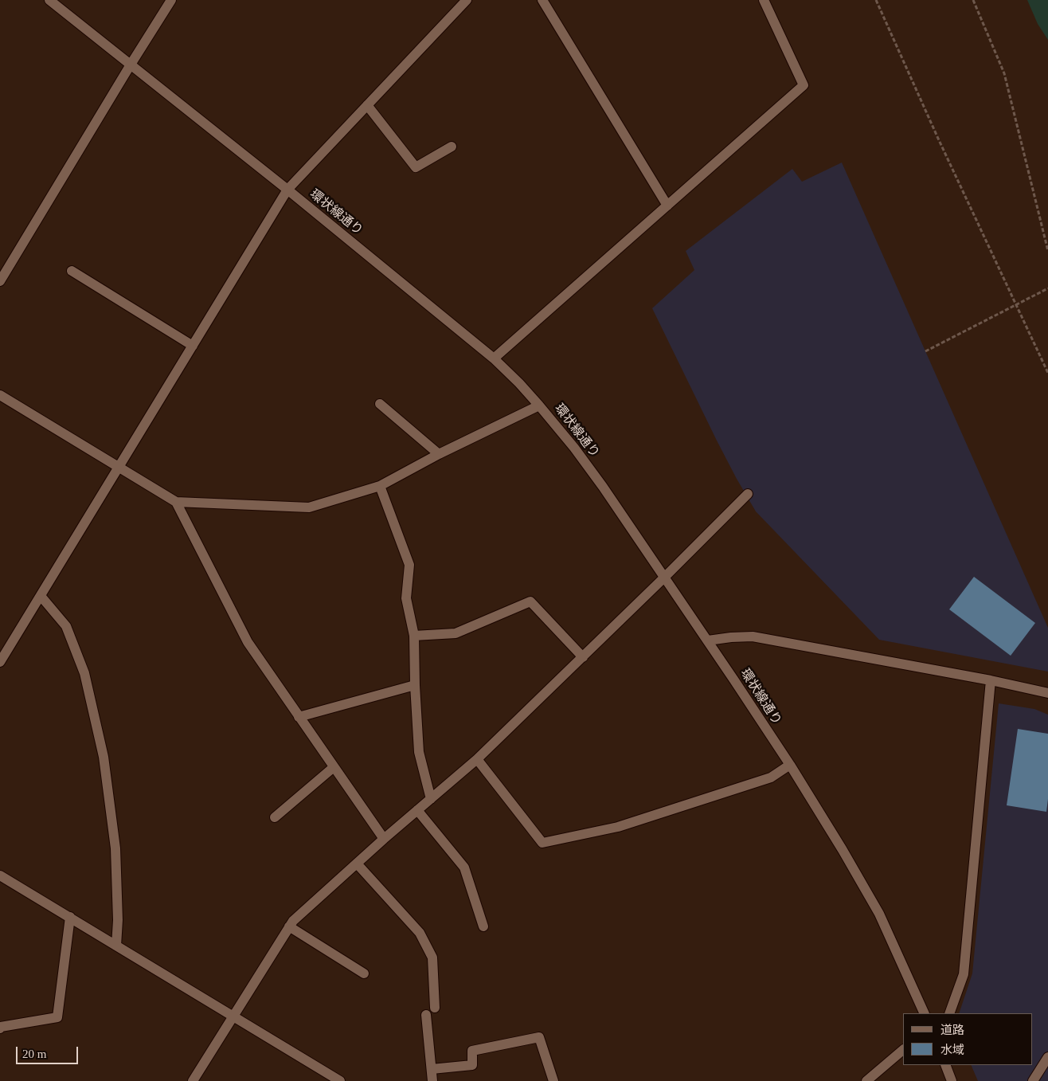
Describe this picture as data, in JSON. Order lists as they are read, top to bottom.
{
  "streets": {
    "street": ["環状線通り"]
  },
  "legend": ["道路", "水域"],
  "scale_bar": "20 m"
}
